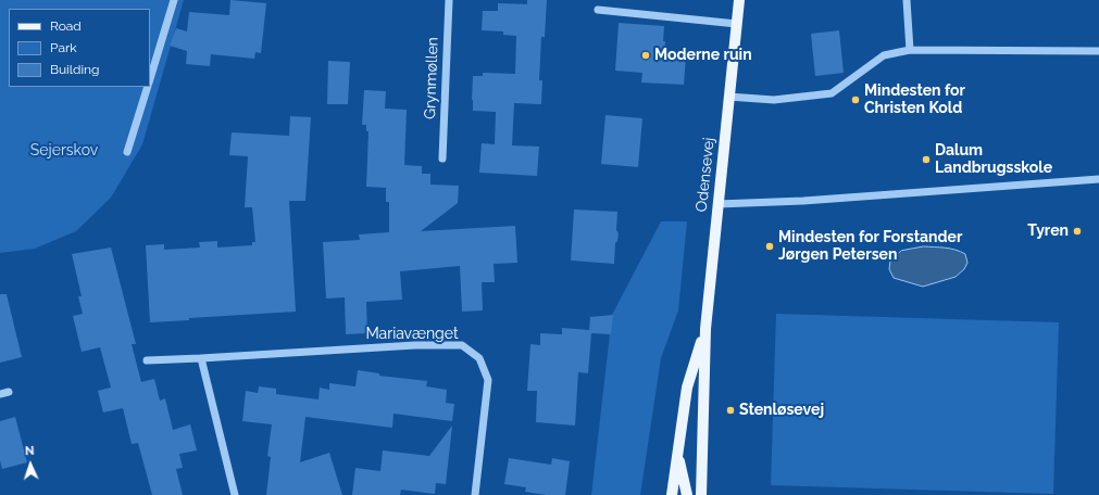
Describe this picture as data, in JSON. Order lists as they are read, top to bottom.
{
  "streets": {
    "main road": ["Odensevej"],
    "street": ["Grynmøllen", "Mariavænget"]
  },
  "parks": ["Sejerskov"],
  "places": [
    "Moderne ruin",
    "Mindesten for Christen Kold",
    "Dalum Landbrugsskole",
    "Tyren",
    "Mindesten for Forstander Jørgen Petersen",
    "Stenløsevej"
  ],
  "legend": ["Road", "Park", "Building"],
  "north": "top"
}
